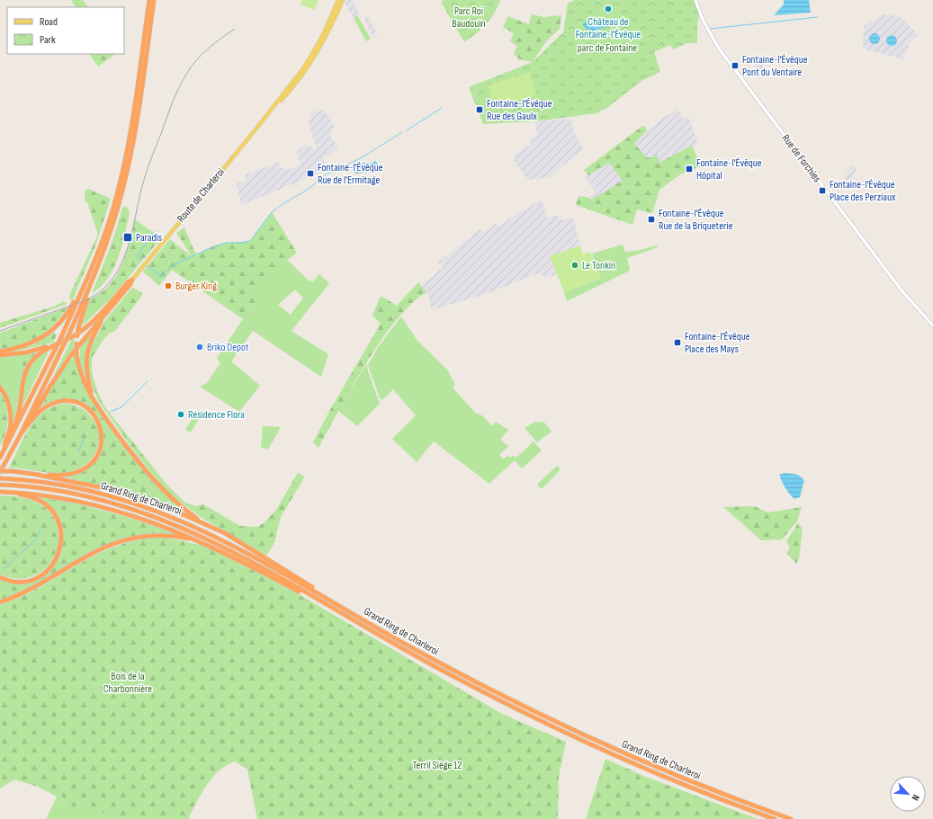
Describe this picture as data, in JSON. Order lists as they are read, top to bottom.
{
  "streets": {
    "highway": ["Grand Ring de Charleroi"],
    "main road": ["Rue de Forchies", "Route de Charleroi"]
  },
  "parks": [
    "Parc Roi Baudouin",
    "parc de Fontaine",
    "Bois de la Charbonnière",
    "Terril Siège 12"
  ],
  "places": {
    "other": [
      "Château de Fontaine-l'Évêque",
      "Le Tonkin",
      "Burger King",
      "Briko Depot",
      "Résidence Flora"
    ],
    "transit": [
      "Fontaine-l'Évêque Pont du Ventaire",
      "Fontaine-l'Évêque Rue des Gaulx",
      "Fontaine-l'Évêque Hôpital",
      "Fontaine-l'Évêque Rue de l'Ermitage",
      "Fontaine-l'Évêque Place des Perziaux",
      "Fontaine-l'Évêque Rue de la Briqueterie",
      "Paradis",
      "Fontaine-l'Évêque Place des Mays"
    ]
  },
  "legend": ["Road", "Park"],
  "north": "bottom right"
}
